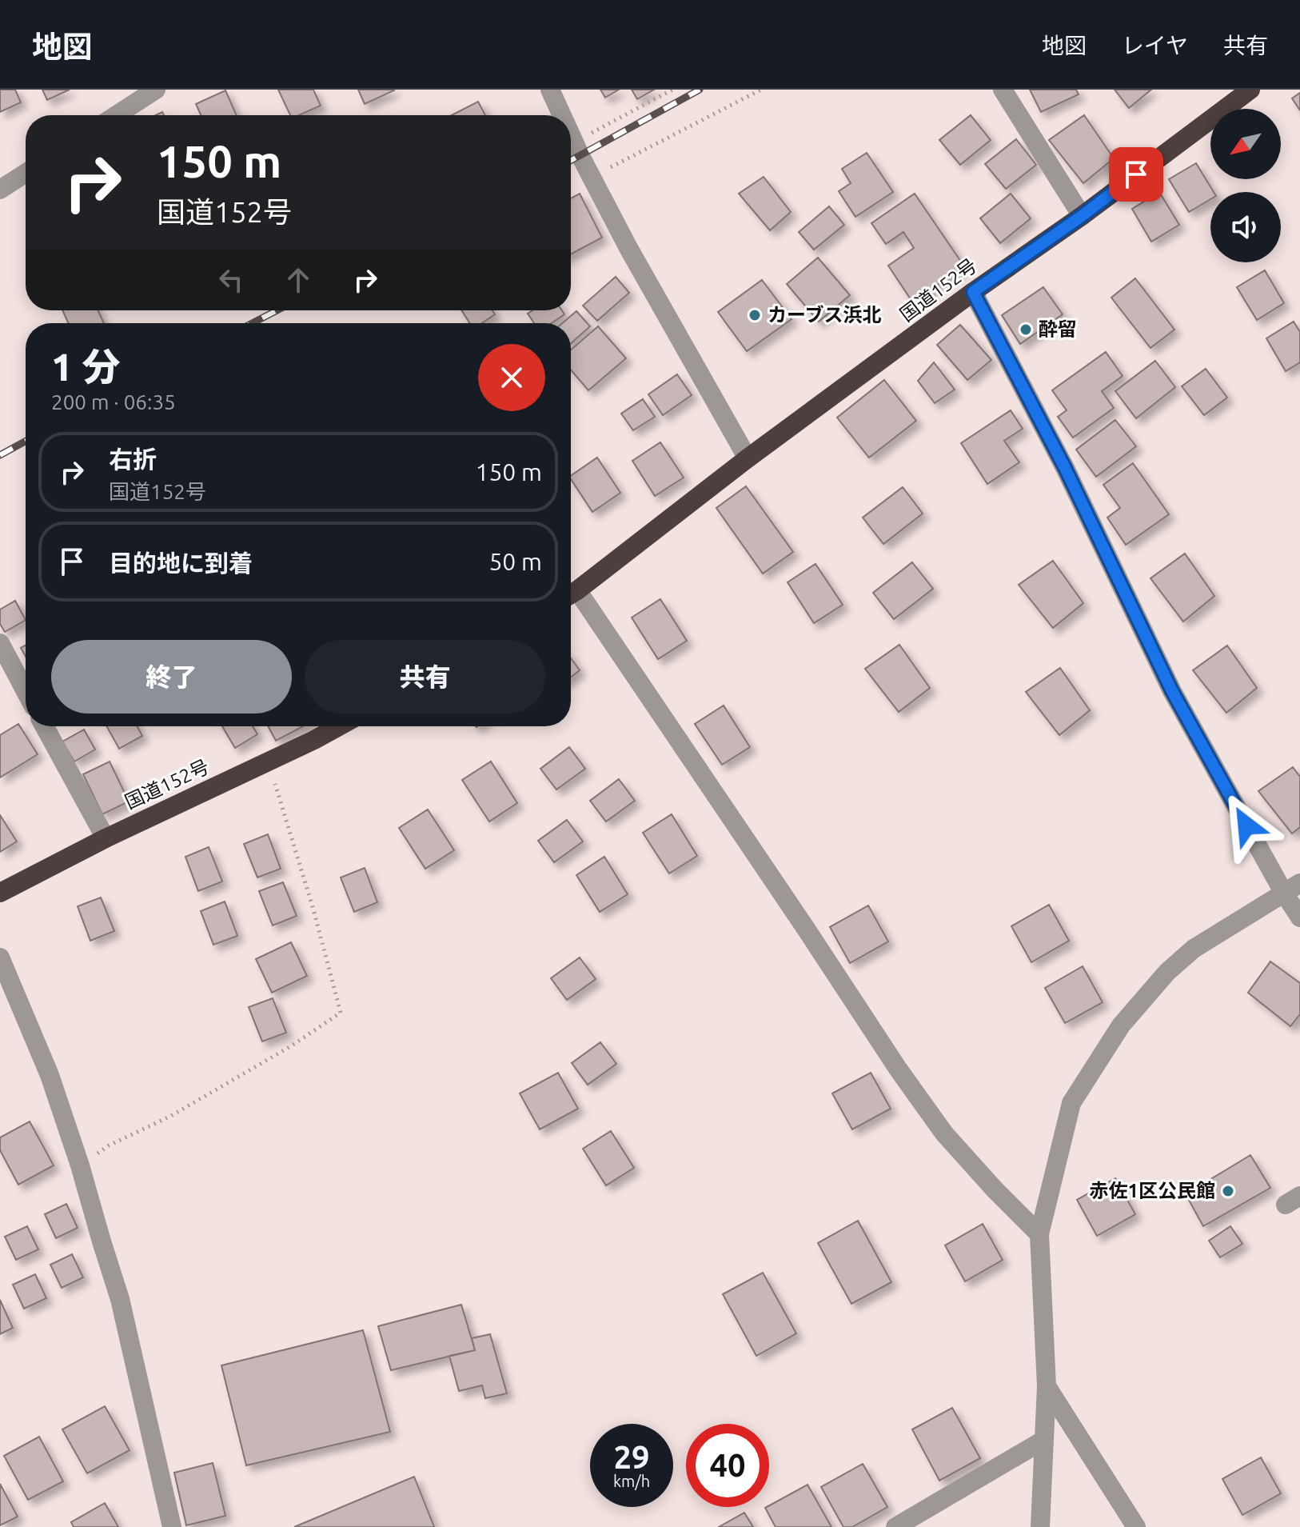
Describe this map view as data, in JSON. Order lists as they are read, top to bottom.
{
  "streets": {
    "highway": ["国道152号"]
  },
  "places": ["カーブス浜北", "酔留", "赤佐1区公民館"],
  "north": "bottom left",
  "page": {
    "header": "地図",
    "nav": ["地図", "レイヤ", "共有"],
    "turn": ["150 m", "国道152号"],
    "heading": ["1 分", "200 m · 06:35"],
    "list": [
      {
        "name": "右折",
        "note": "国道152号",
        "value": "150 m"
      },
      {
        "name": "目的地に到着",
        "value": "50 m"
      }
    ],
    "buttons": ["終了", "共有"],
    "speed": "29 km/h",
    "limit": "40"
  }
}
